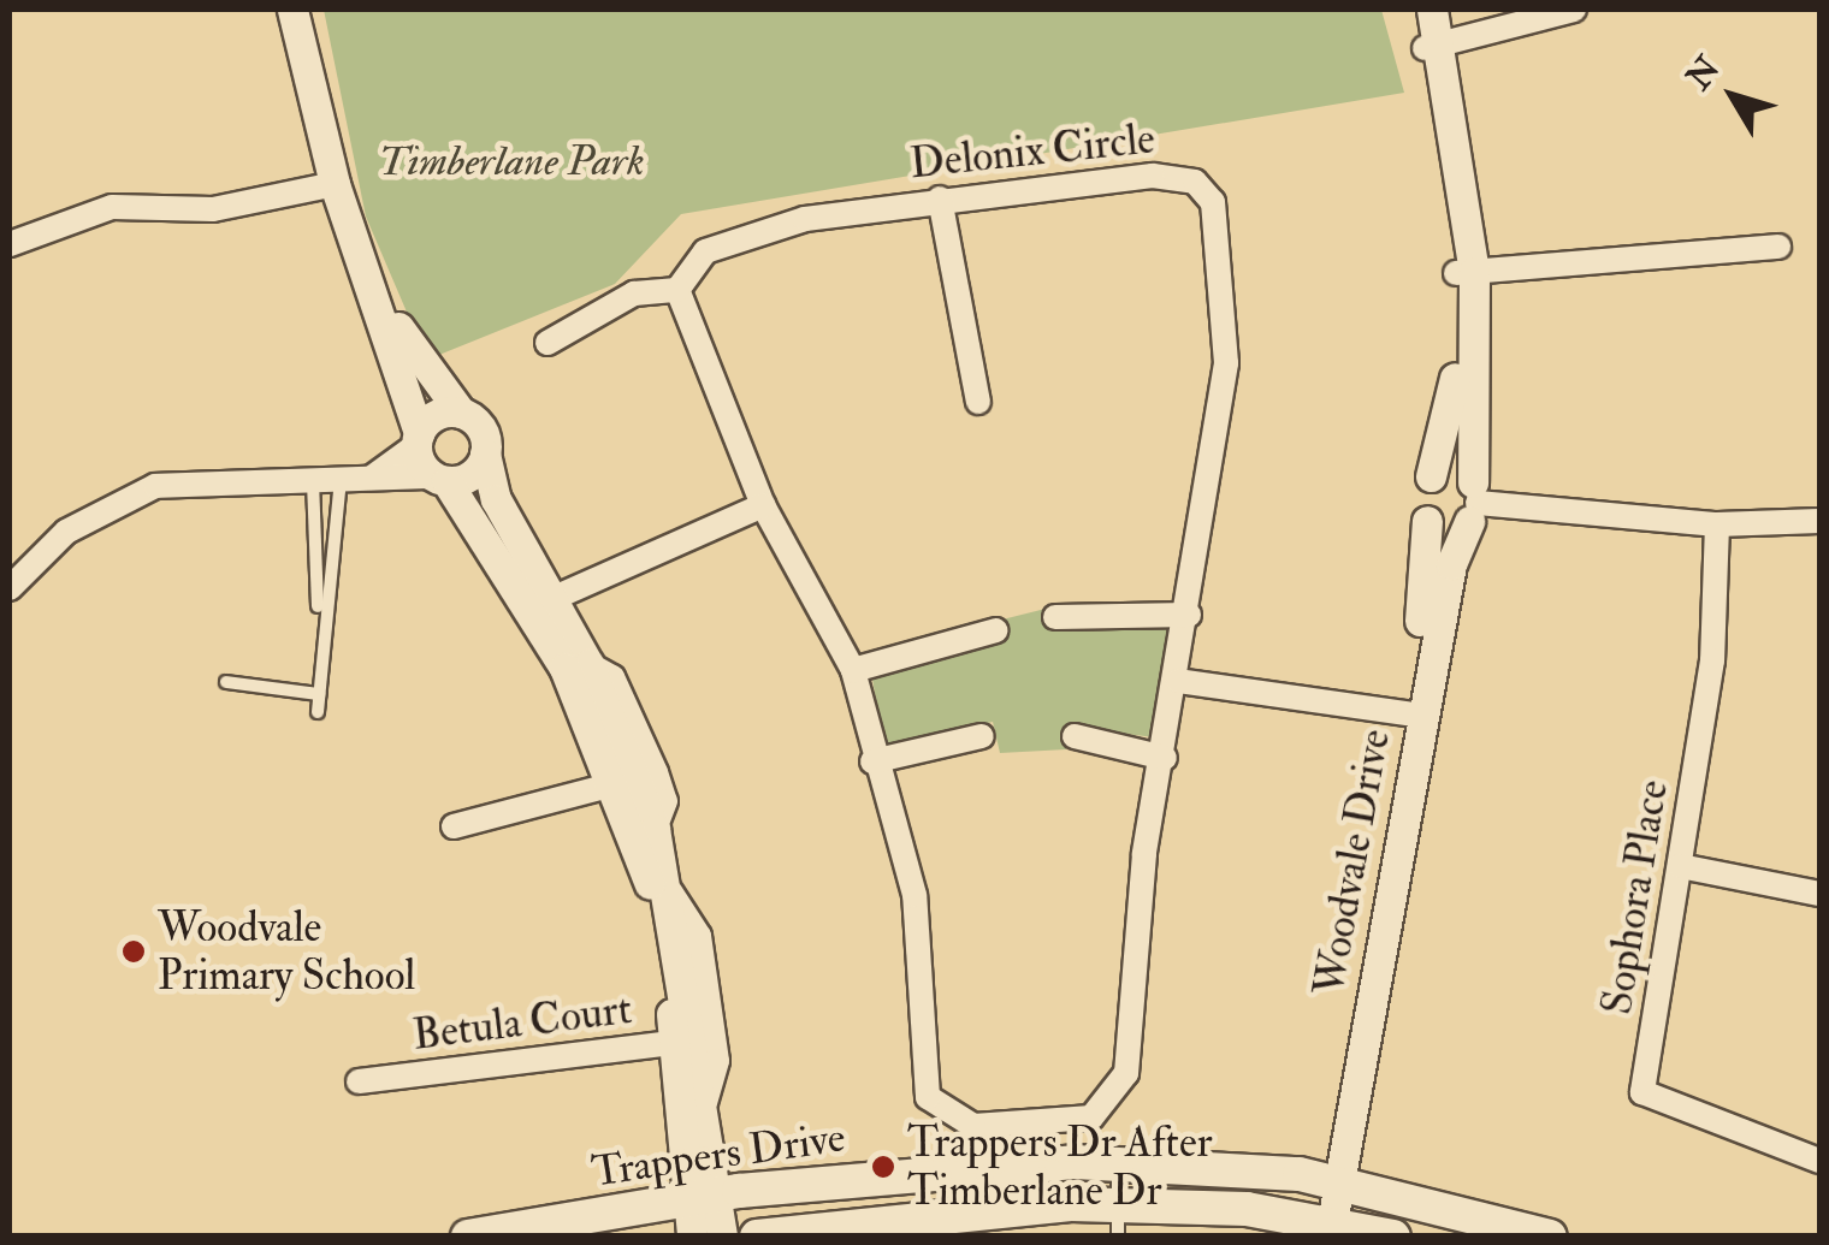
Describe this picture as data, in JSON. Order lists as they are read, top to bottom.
{
  "streets": {
    "main road": ["Trappers Drive"],
    "street": [
      "Delonix Circle",
      "Woodvale Drive",
      "Sophora Place",
      "Betula Court"
    ]
  },
  "crossings": [
    ["Woodvale Drive", "Trappers Drive"]
  ],
  "parks": ["Timberlane Park"],
  "places": ["Woodvale Primary School", "Trappers Dr After Timberlane Dr"],
  "north": "top left"
}
